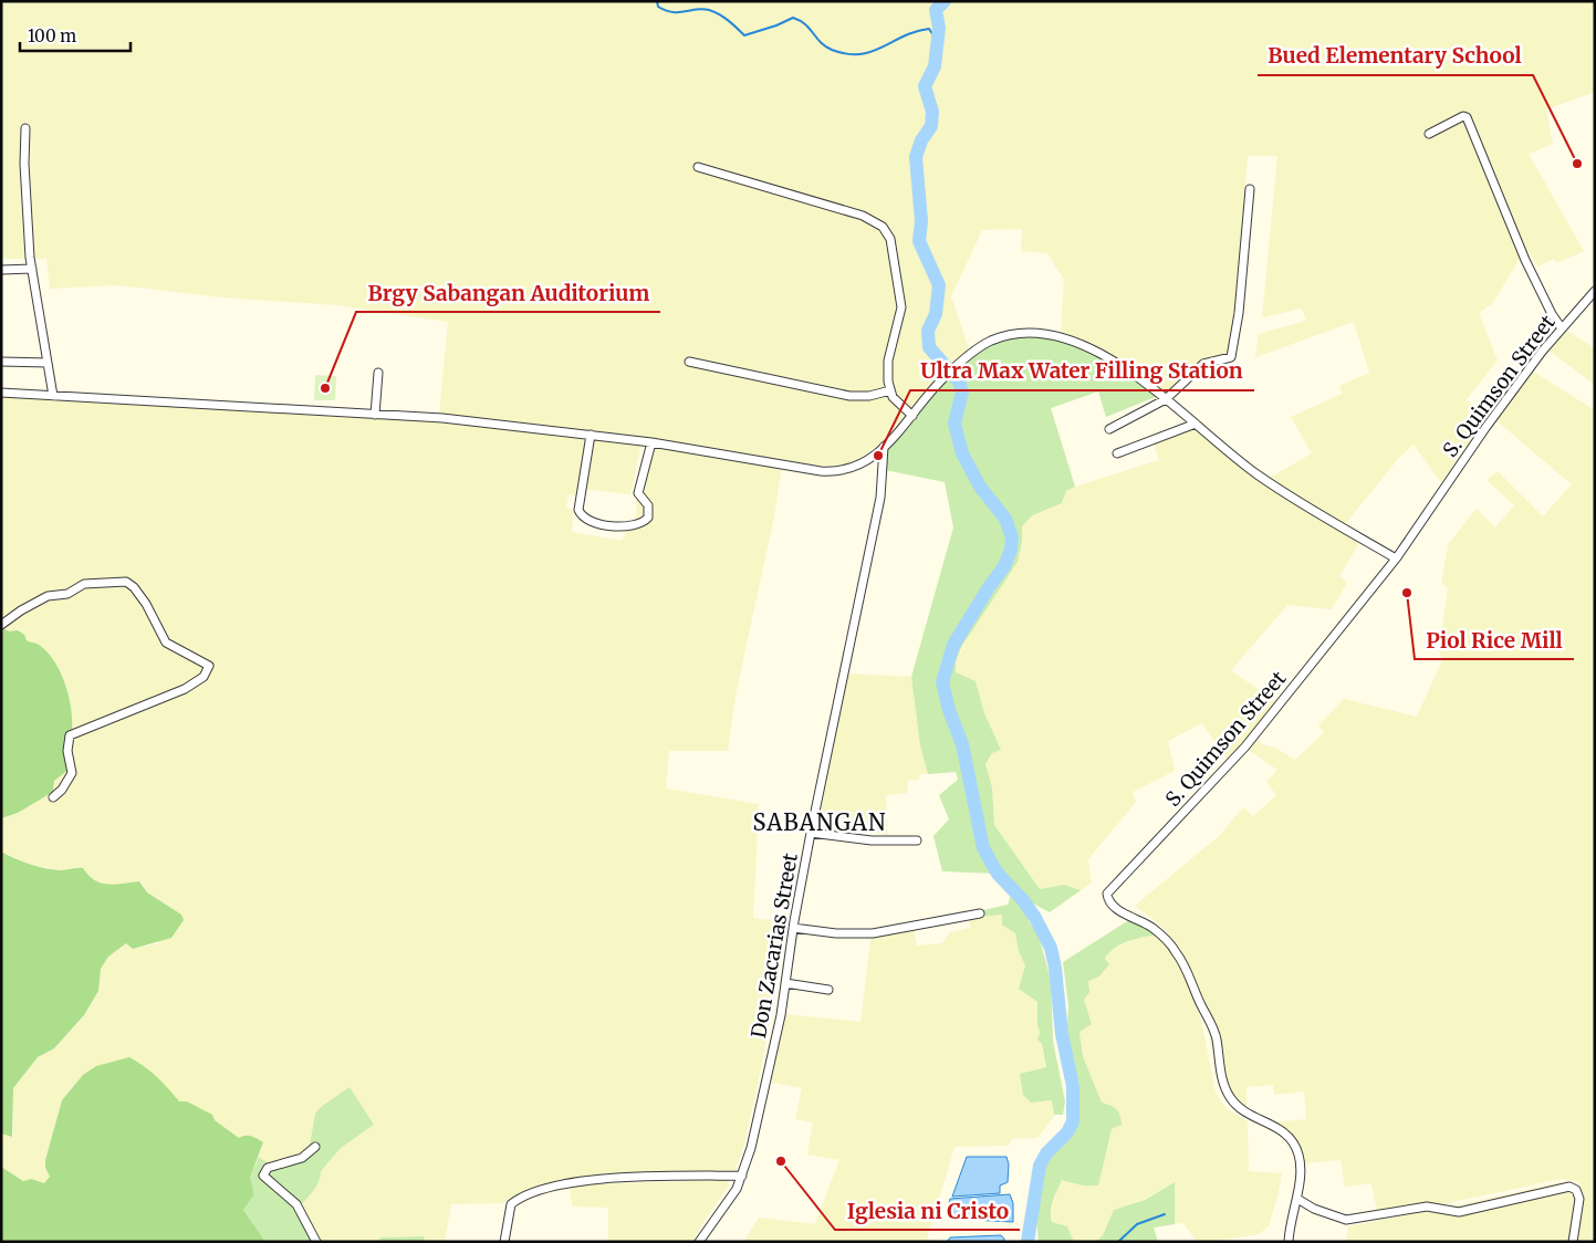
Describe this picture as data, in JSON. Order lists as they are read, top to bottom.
{
  "streets": {
    "street": ["S. Quimson Street", "Don Zacarias Street"]
  },
  "districts": ["SABANGAN"],
  "places": [
    "Bued Elementary School",
    "Brgy Sabangan Auditorium",
    "Ultra Max Water Filling Station",
    "Piol Rice Mill",
    "Iglesia ni Cristo"
  ],
  "scale_bar": "100 m"
}
